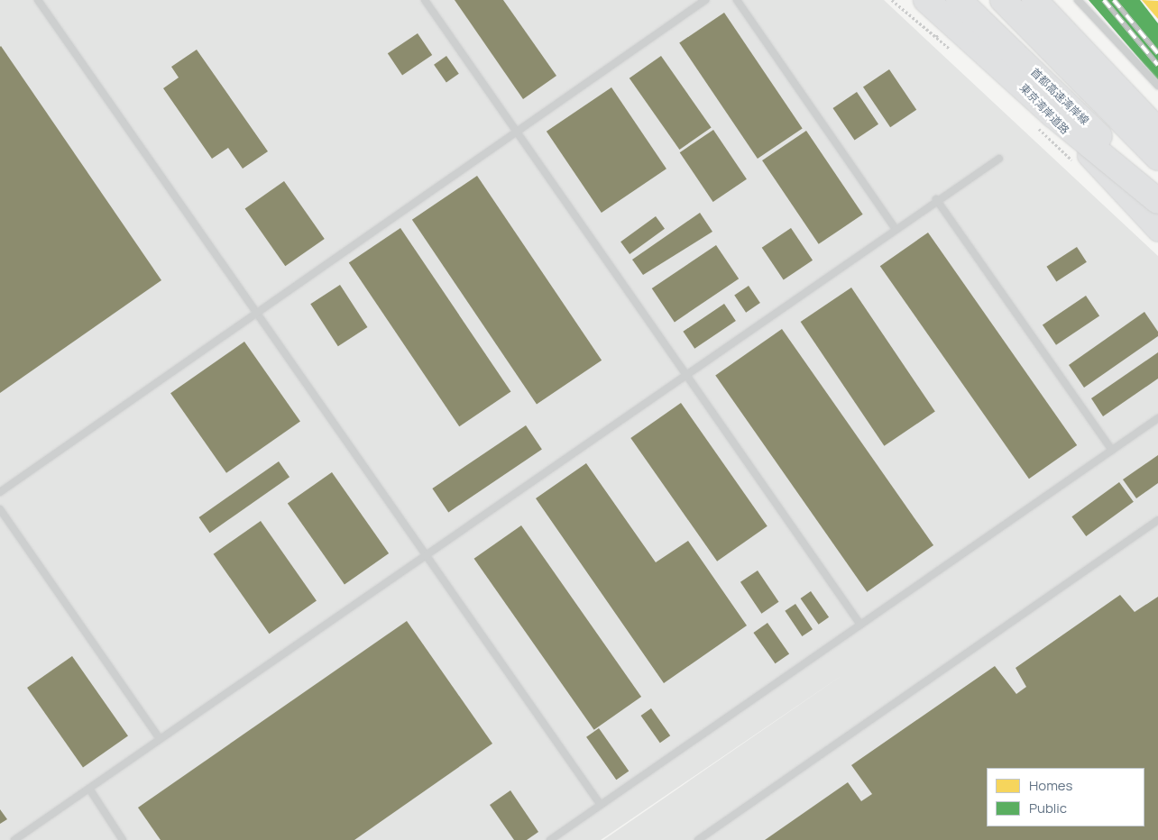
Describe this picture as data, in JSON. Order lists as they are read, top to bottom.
{
  "streets": {
    "highway": ["首都高速湾岸線", "東京湾岸道路"]
  },
  "legend": ["Homes", "Public"]
}
